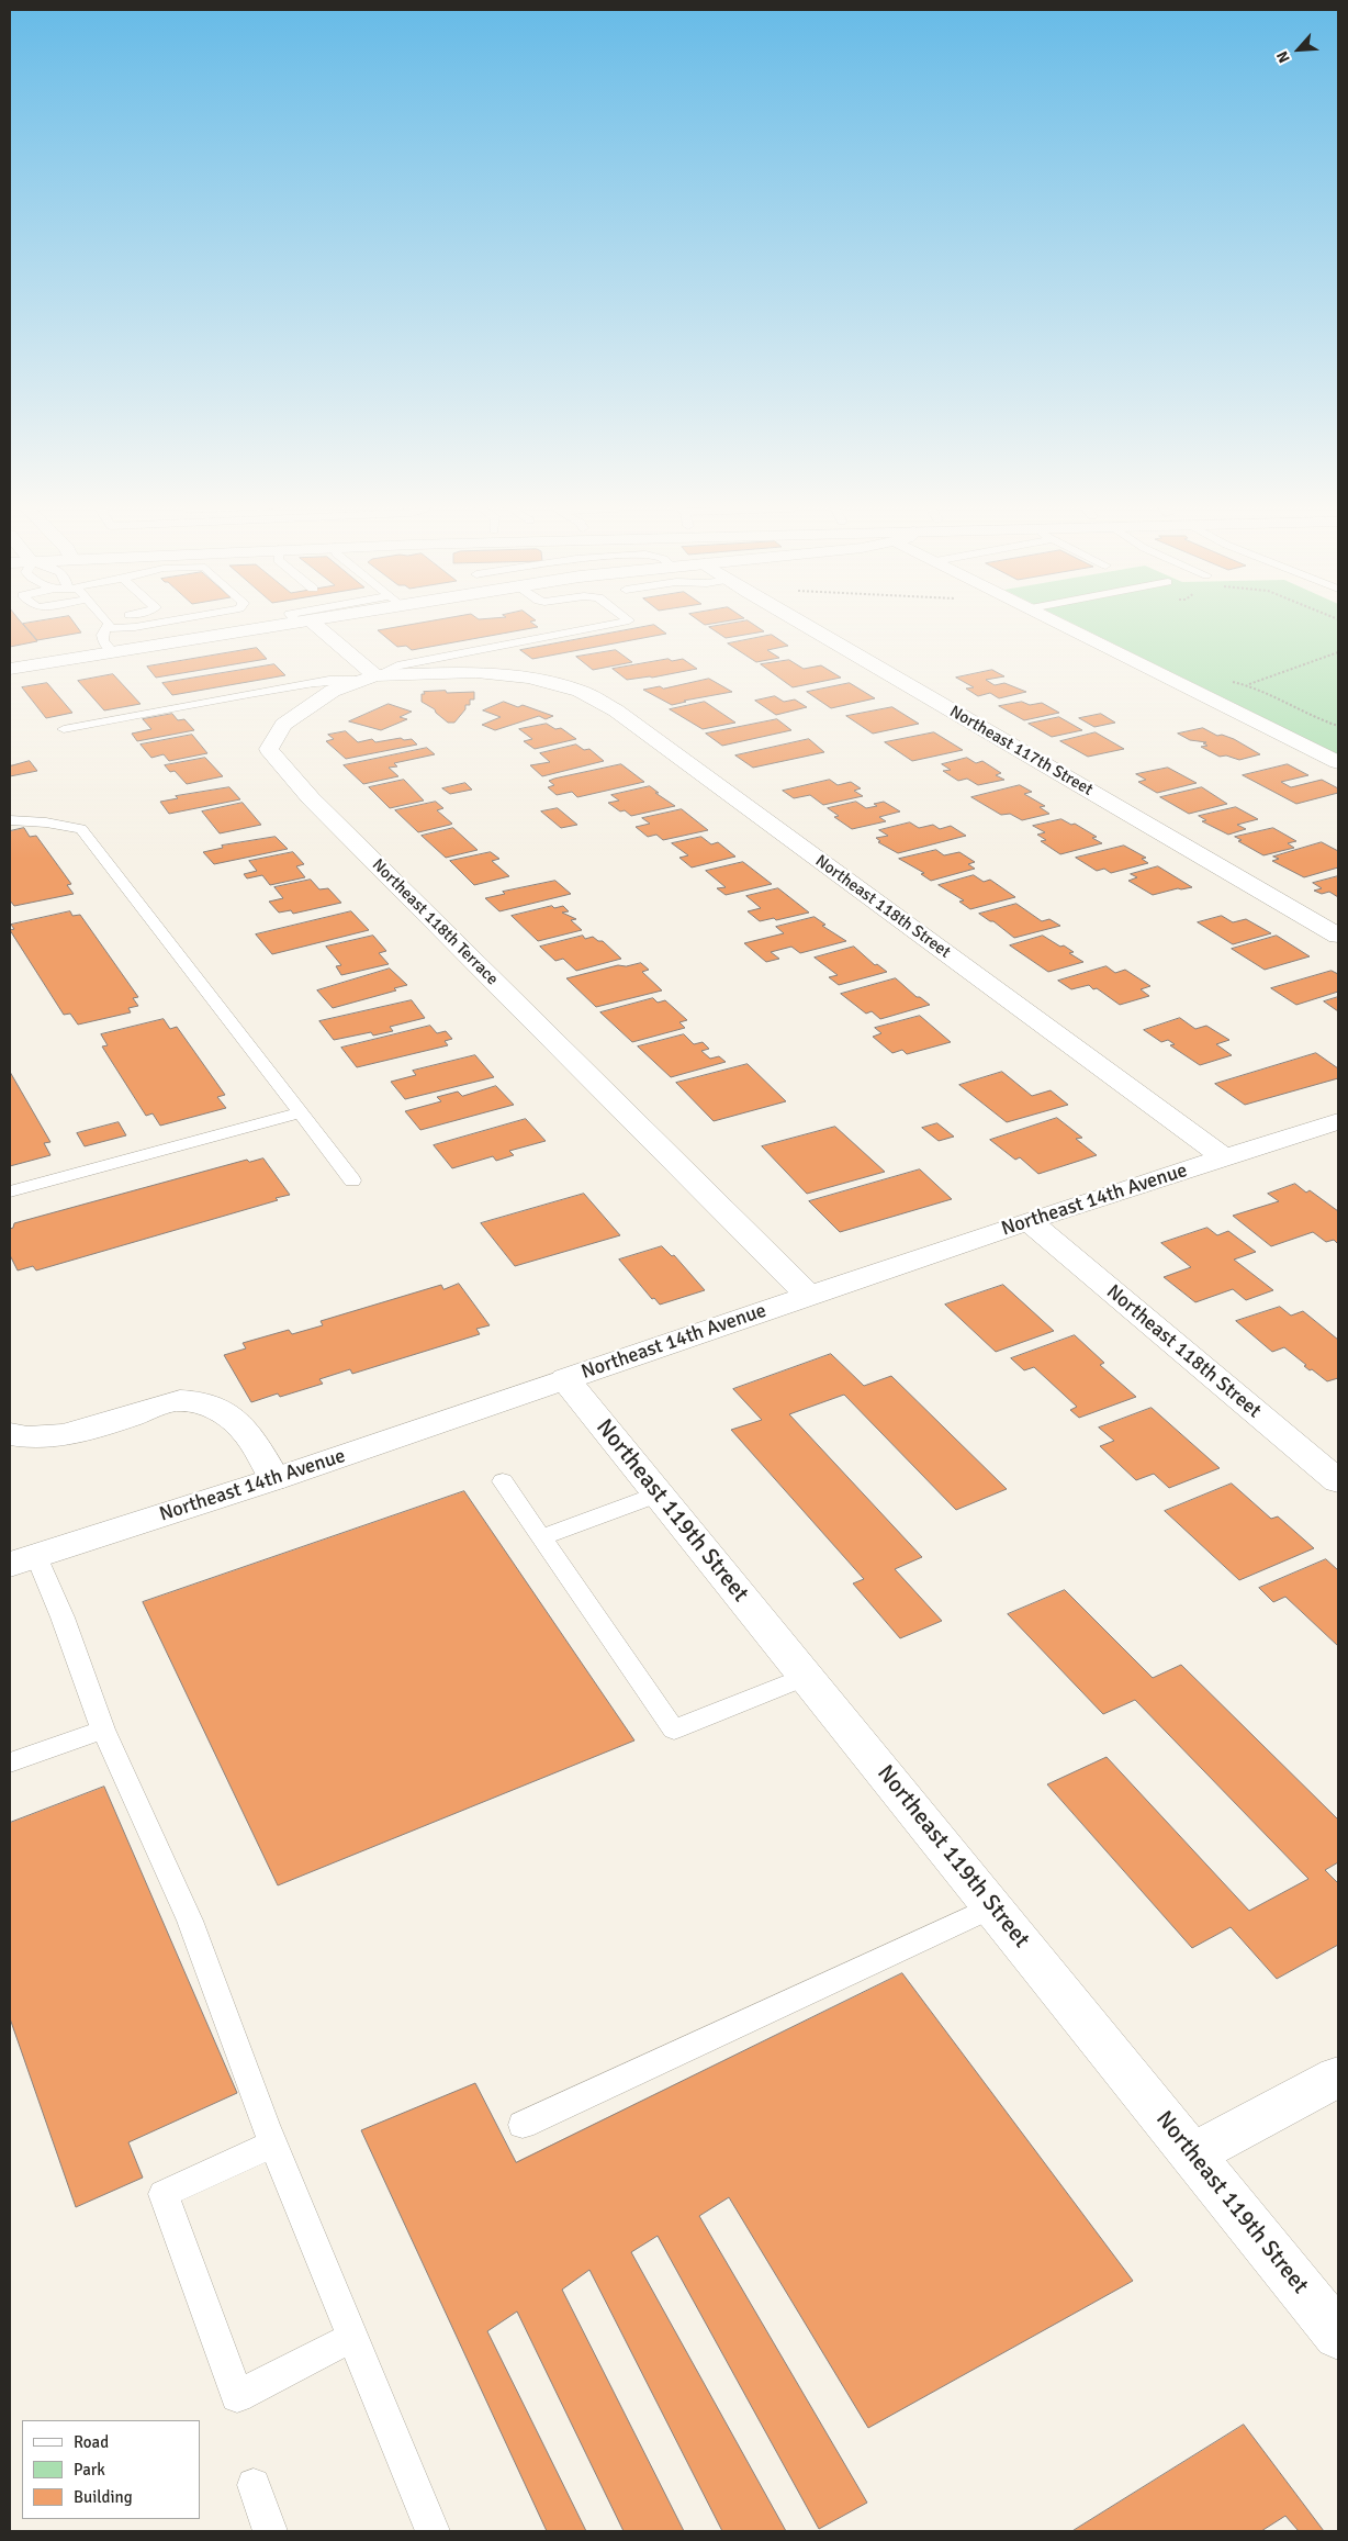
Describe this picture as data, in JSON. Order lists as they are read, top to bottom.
{
  "streets": {
    "street": [
      "Northeast 117th Street",
      "Northeast 118th Street",
      "Northeast 118th Terrace",
      "Northeast 14th Avenue",
      "Northeast 119th Street"
    ]
  },
  "crossings": [
    ["Northeast 118th Street", "Northeast 118th Terrace"],
    ["Northeast 118th Street", "Northeast 14th Avenue"],
    ["Northeast 118th Terrace", "Northeast 14th Avenue"],
    ["Northeast 14th Avenue", "Northeast 119th Street"]
  ],
  "legend": ["Road", "Park", "Building"],
  "north": "bottom left"
}
